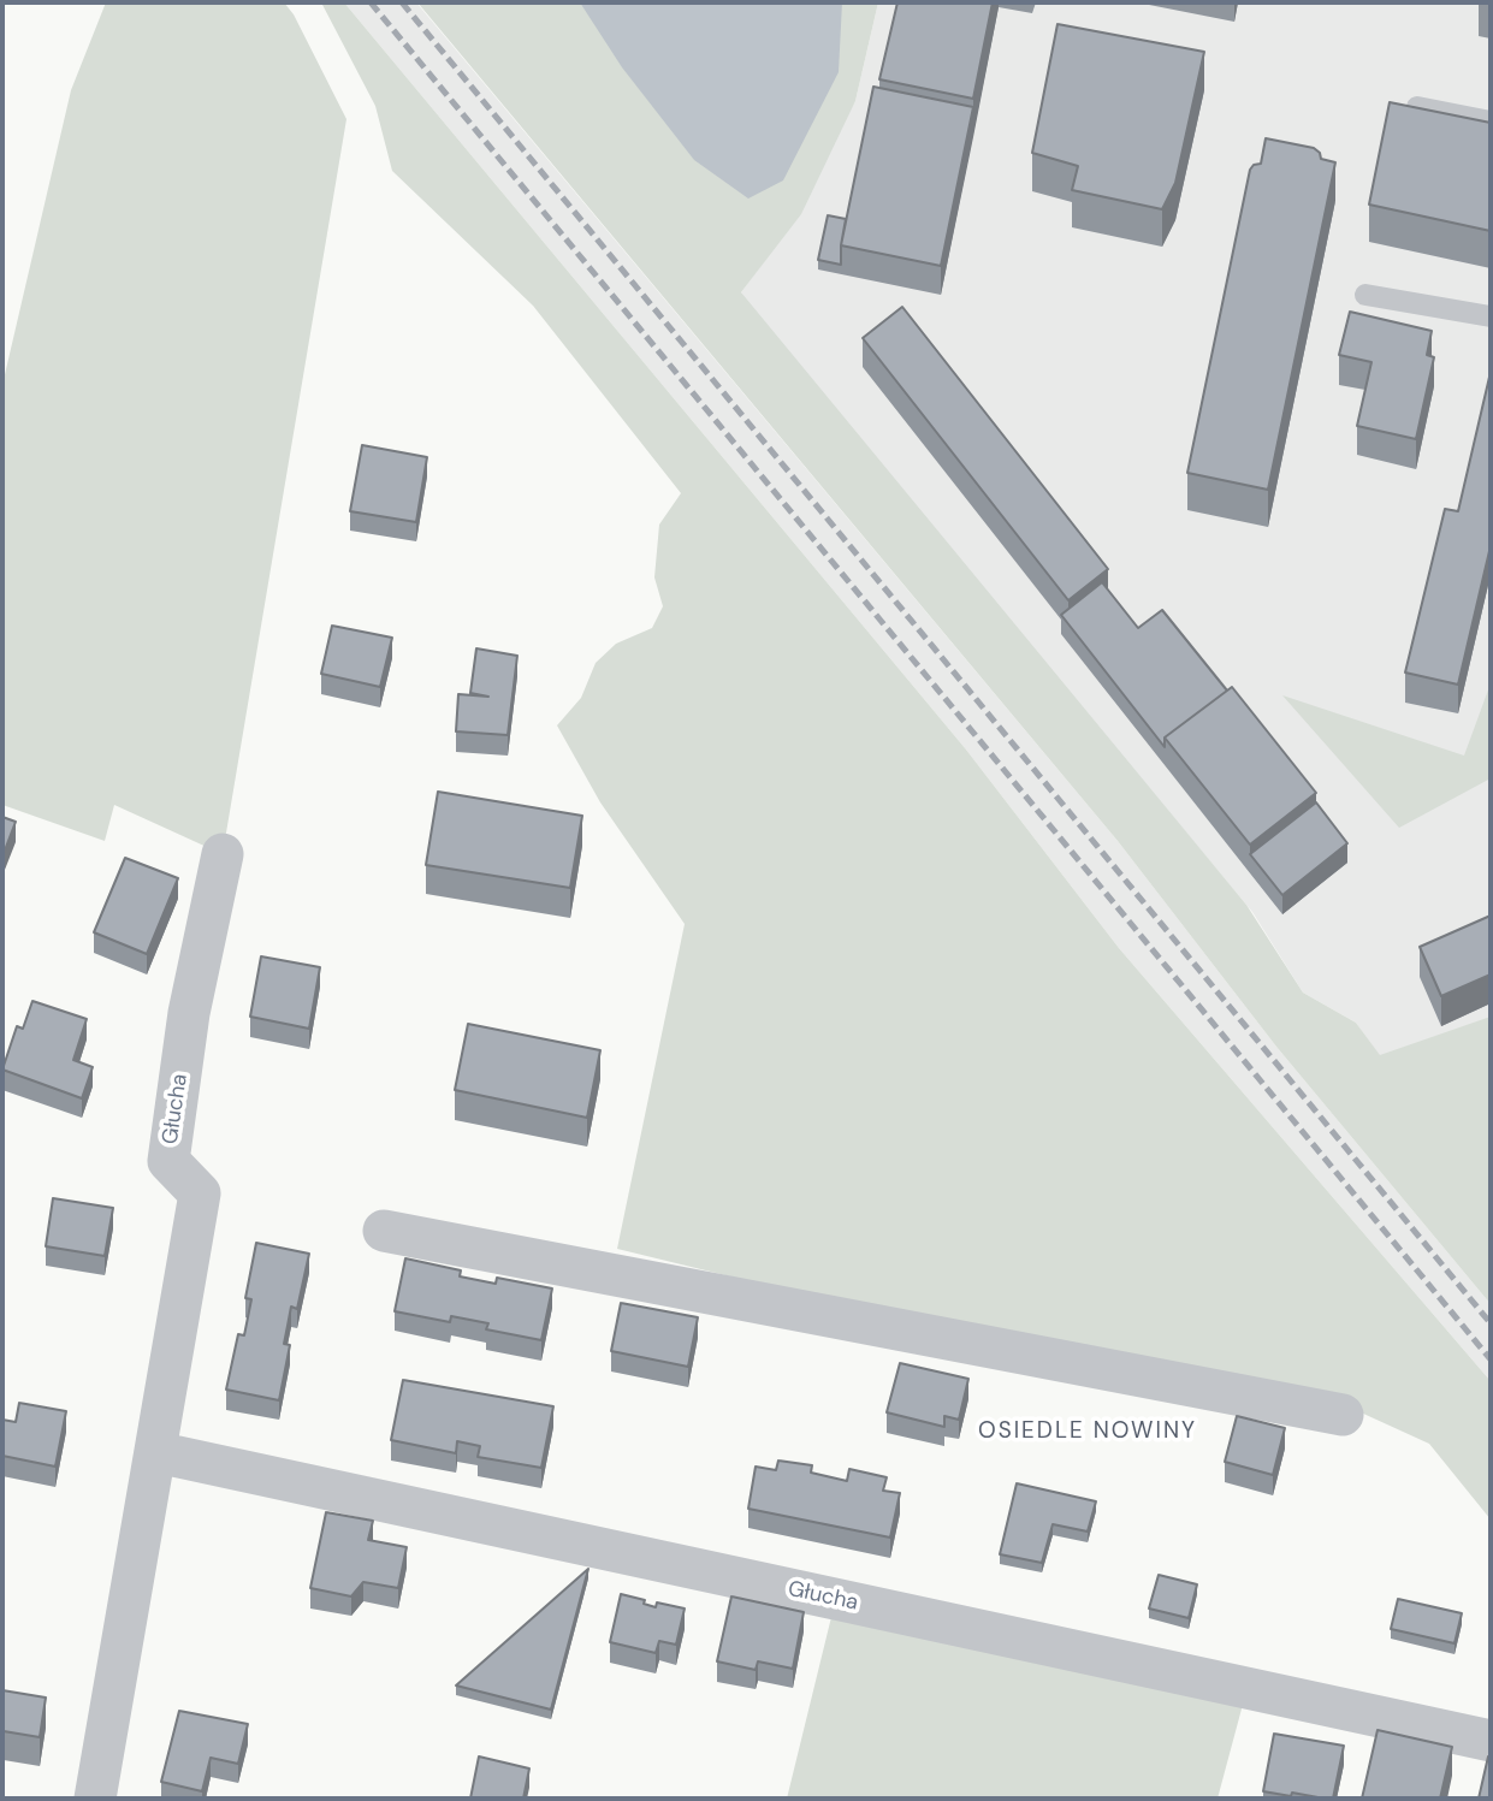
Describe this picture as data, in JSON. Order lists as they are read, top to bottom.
{
  "streets": {
    "street": ["Głucha"]
  },
  "districts": ["OSIEDLE NOWINY"]
}
